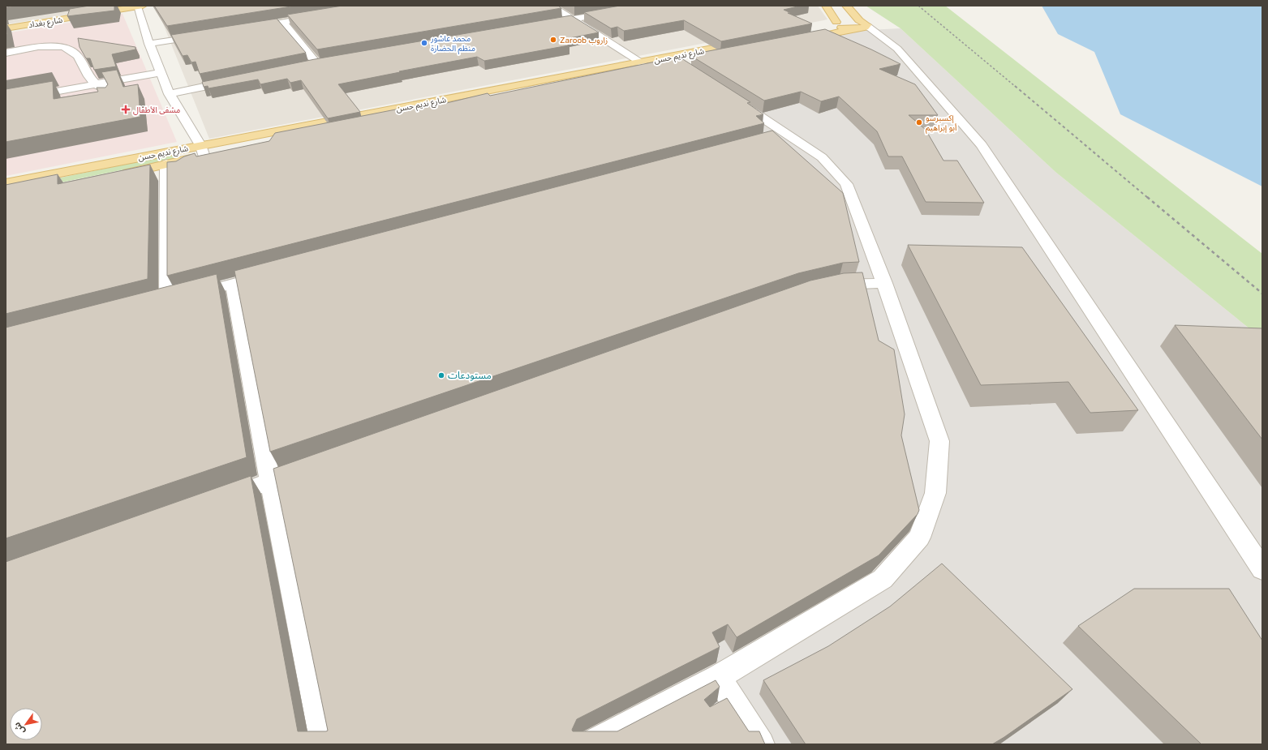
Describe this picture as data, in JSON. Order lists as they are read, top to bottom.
{
  "streets": {
    "main road": ["شارع بغداد", "شارع نديم حسن"]
  },
  "places": {
    "other": [
      "Zaroob زاروب",
      "محمد عاشور منظم الحضارة",
      "إكسبرسو أبو إبراهيم",
      "مستودعات"
    ],
    "health": ["مشفى الأطفال"]
  },
  "north": "bottom left"
}
